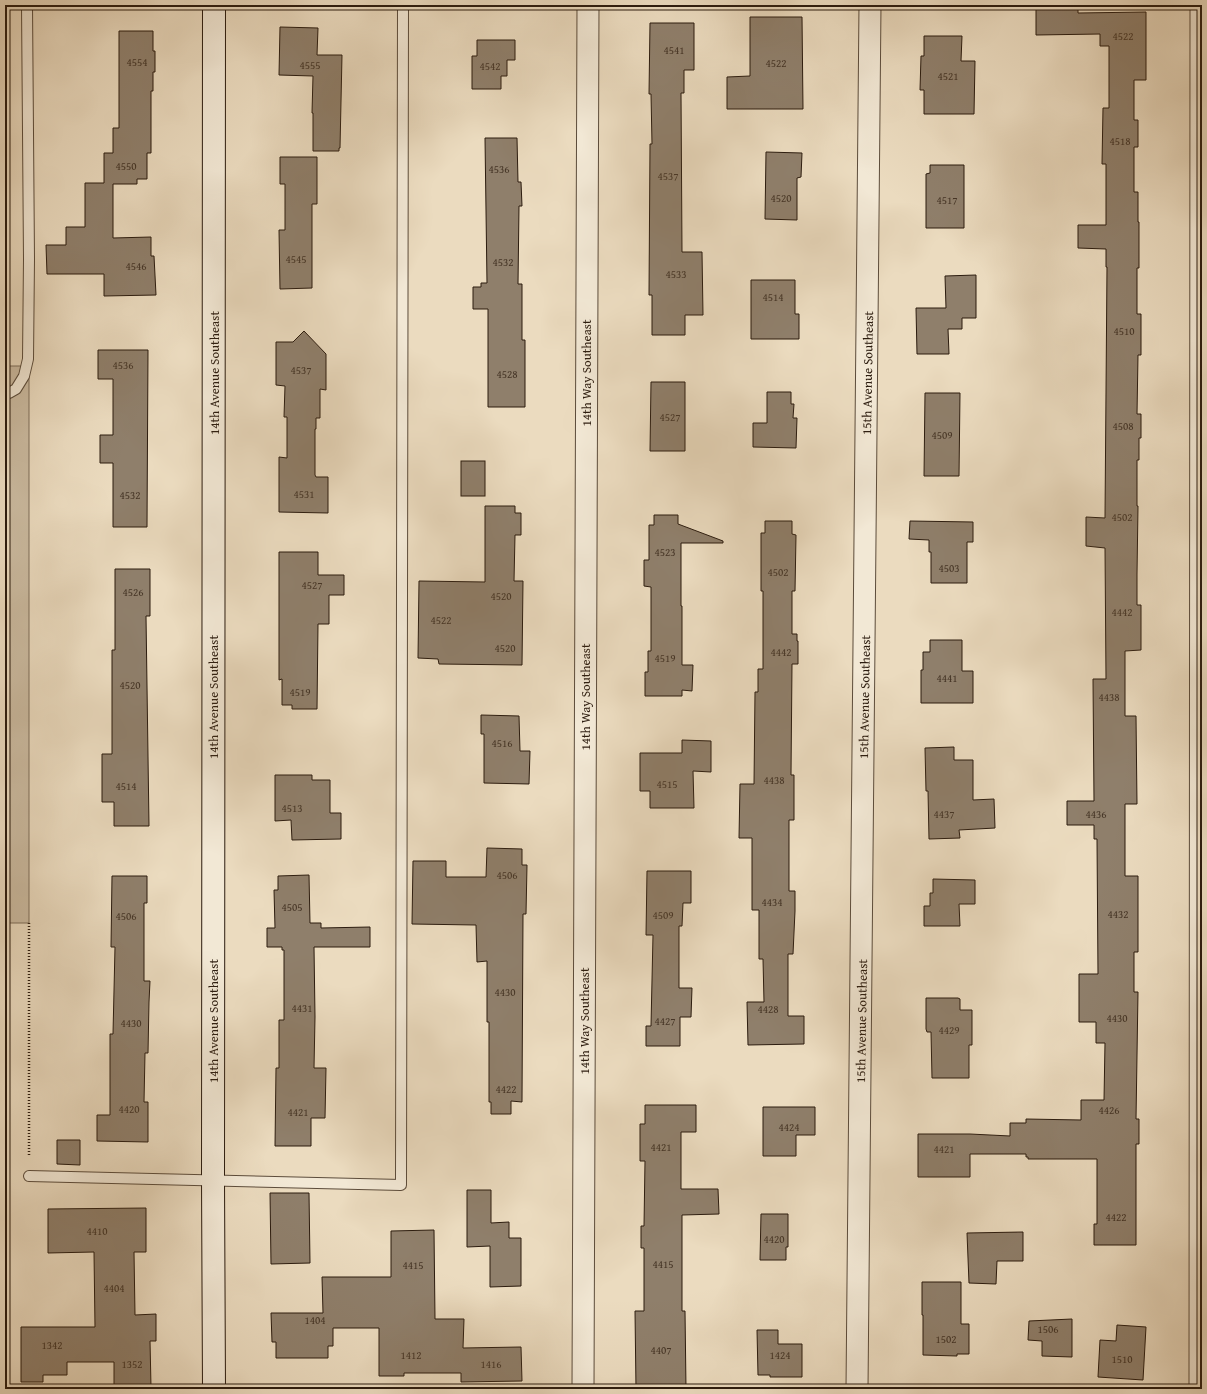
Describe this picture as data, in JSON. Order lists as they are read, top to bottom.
{
  "streets": {
    "street": ["14th Avenue Southeast", "14th Way Southeast", "15th Avenue Southeast"]
  },
  "house_numbers": [
    "4522",
    "4541",
    "4554",
    "4522",
    "4555",
    "4542",
    "4521",
    "4518",
    "4550",
    "4536",
    "4537",
    "4520",
    "4517",
    "4545",
    "4532",
    "4546",
    "4533",
    "4514",
    "4510",
    "4536",
    "4537",
    "4528",
    "4527",
    "4508",
    "4509",
    "4531",
    "4532",
    "4502",
    "4523",
    "4503",
    "4502",
    "4527",
    "4526",
    "4520",
    "4442",
    "4522",
    "4520",
    "4442",
    "4519",
    "4441",
    "4520",
    "4519",
    "4438",
    "4516",
    "4438",
    "4515",
    "4514",
    "4513",
    "4437",
    "4436",
    "4506",
    "4434",
    "4505",
    "4432",
    "4509",
    "4506",
    "4430",
    "4431",
    "4428",
    "4430",
    "4427",
    "4430",
    "4429",
    "4422",
    "4420",
    "4426",
    "4421",
    "4424",
    "4421",
    "4421",
    "4422",
    "4410",
    "4420",
    "4415",
    "4415",
    "4404",
    "1404",
    "1506",
    "1502",
    "1342",
    "4407",
    "1412",
    "1424",
    "1510",
    "1352",
    "1416"
  ]
}
